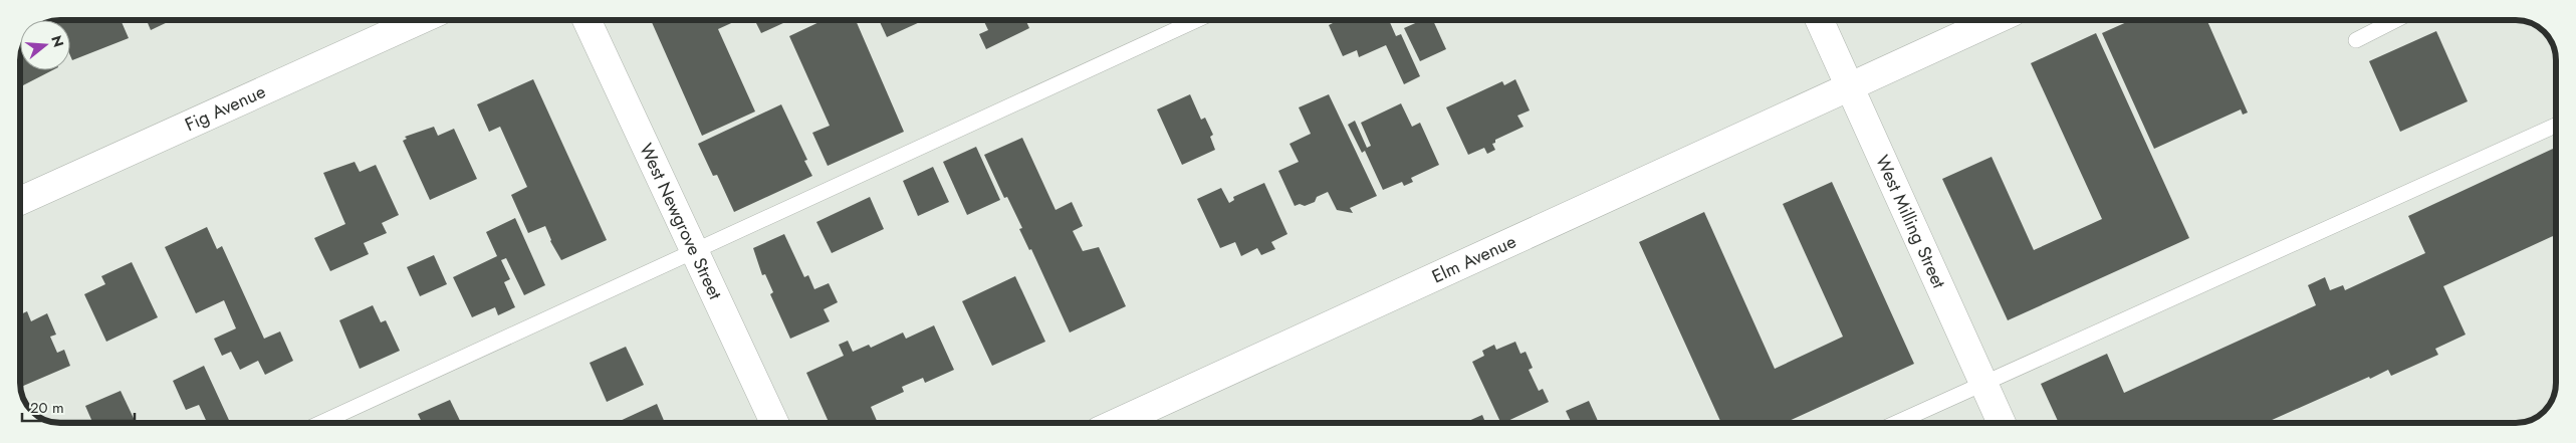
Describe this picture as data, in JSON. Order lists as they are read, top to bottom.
{
  "streets": {
    "street": [
      "Fig Avenue",
      "West Newgrove Street",
      "West Milling Street",
      "Elm Avenue"
    ]
  },
  "crossings": [
    ["West Milling Street", "Elm Avenue"]
  ],
  "scale_bar": "20 m",
  "north": "right"
}
